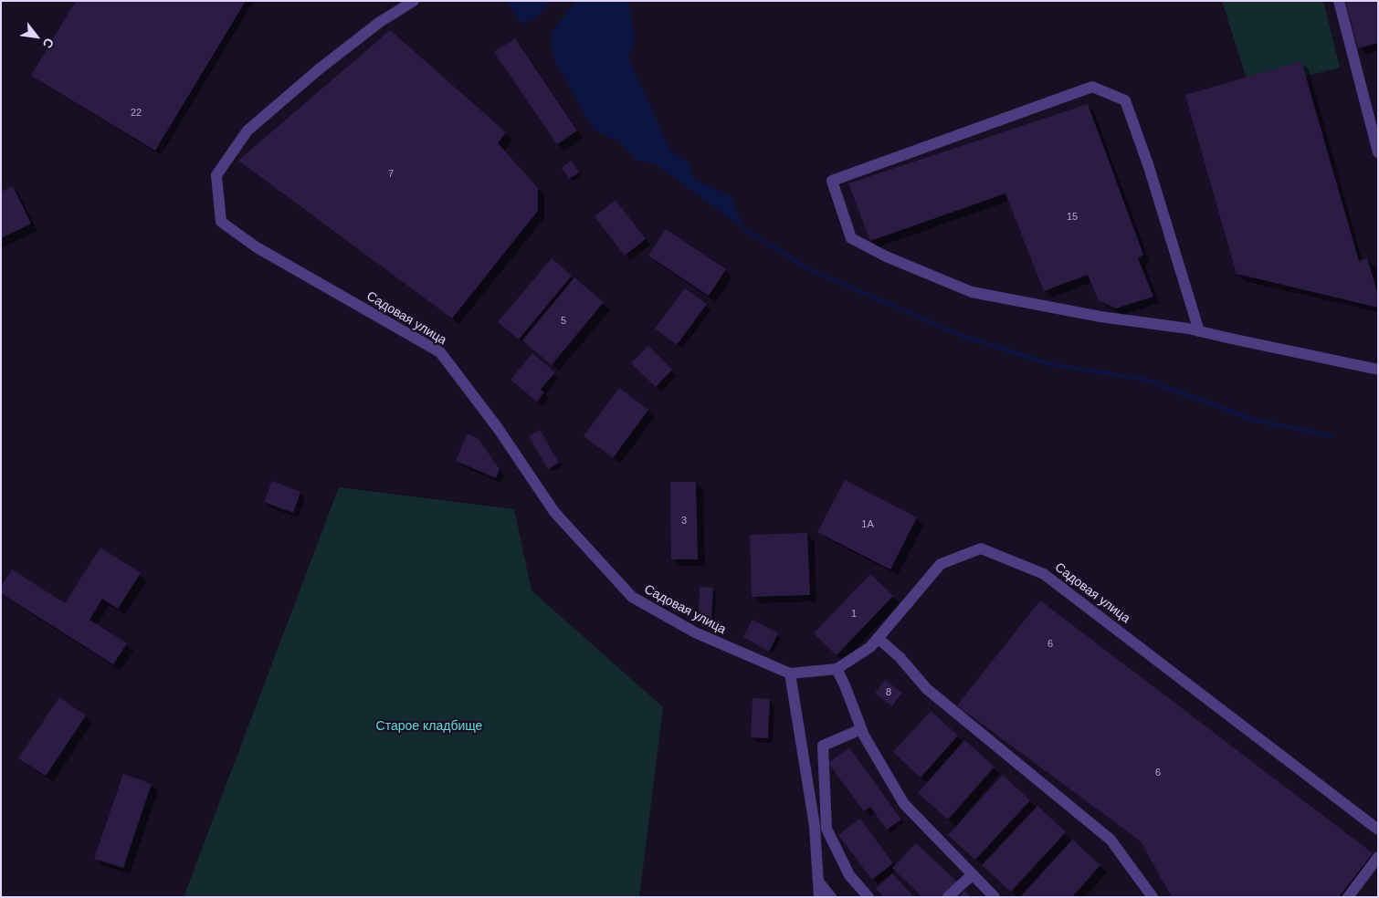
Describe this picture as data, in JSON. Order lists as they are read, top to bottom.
{
  "streets": {
    "street": ["Садовая улица"]
  },
  "parks": ["Старое кладбище"],
  "house_numbers": [
    "22",
    "7",
    "15",
    "5",
    "3",
    "1А",
    "1",
    "6",
    "8",
    "6"
  ],
  "north": "bottom right"
}
